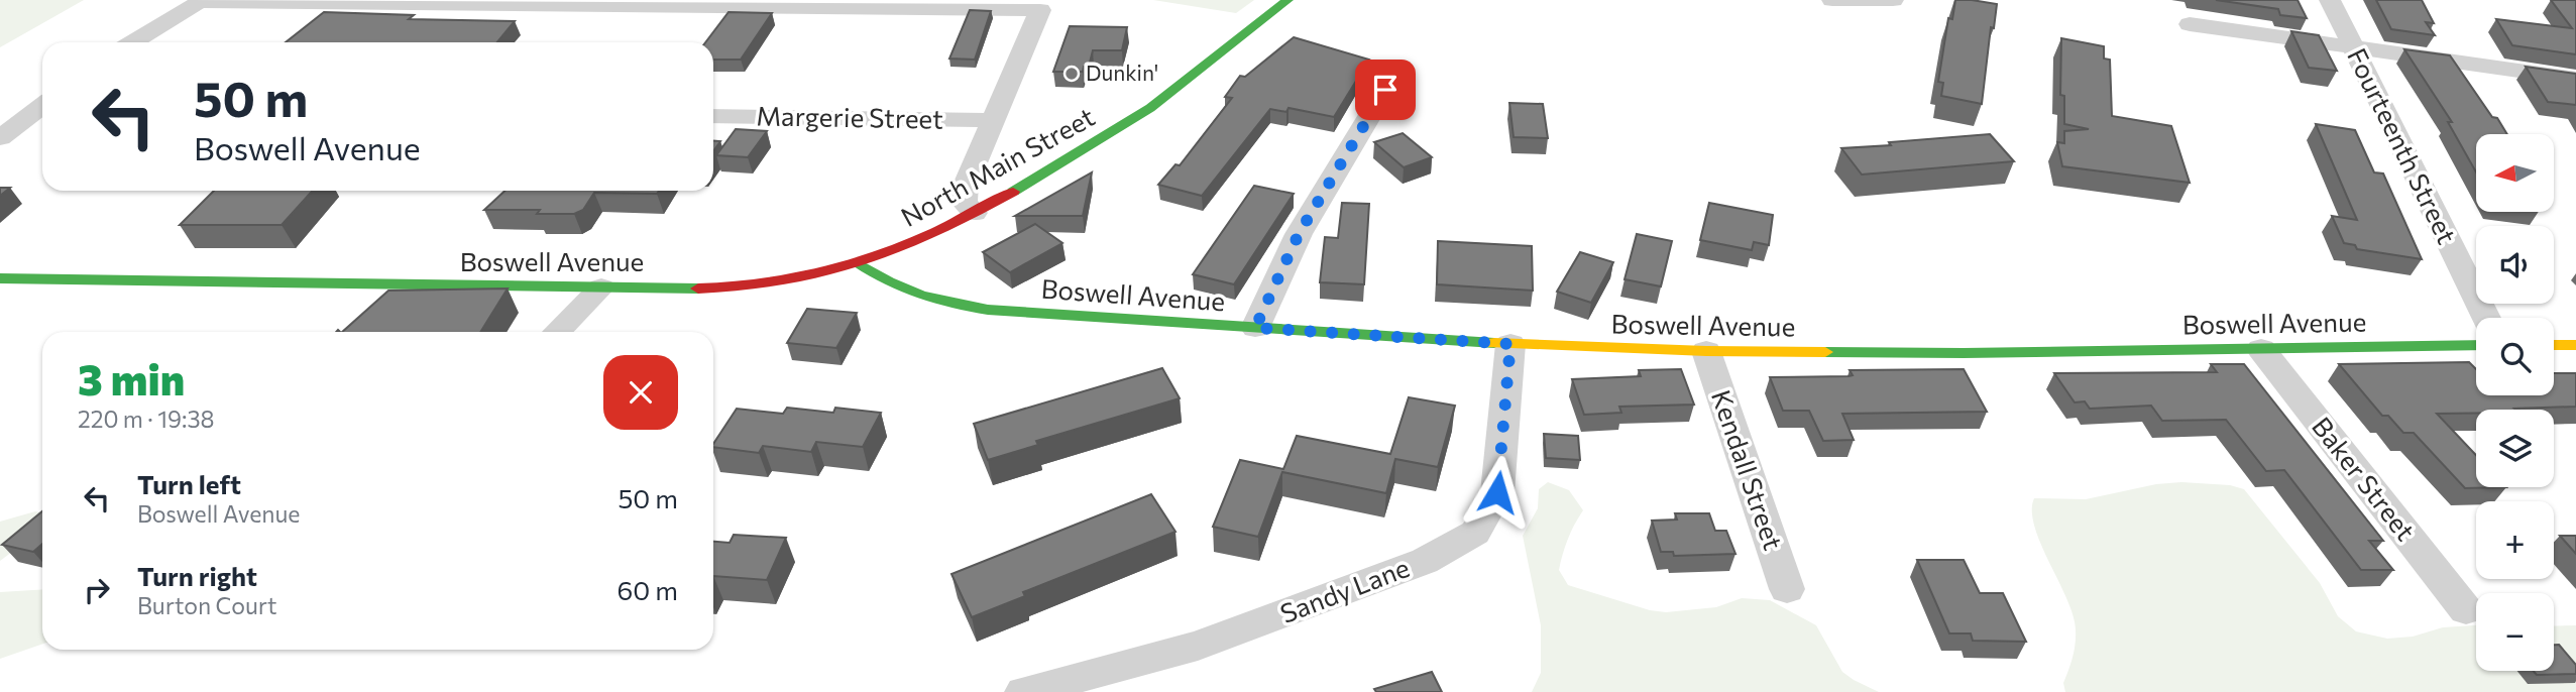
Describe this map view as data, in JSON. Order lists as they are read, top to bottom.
{
  "streets": {
    "street": [
      "Margerie Street",
      "Fourteenth Street",
      "North Main Street",
      "Boswell Avenue",
      "Kendall Street",
      "Baker Street",
      "Sandy Lane"
    ]
  },
  "crossings": [
    ["North Main Street", "Boswell Avenue"],
    ["Boswell Avenue", "Kendall Street"],
    ["Boswell Avenue", "Baker Street"],
    ["Boswell Avenue", "Sandy Lane"]
  ],
  "places": ["Dunkin'"],
  "north": "left",
  "page": {
    "turn": ["50 m", "Boswell Avenue"],
    "map_buttons": ["+", "−"],
    "heading": ["3 min", "220 m · 19:38"],
    "list": [
      {
        "name": "Turn left",
        "note": "Boswell Avenue",
        "value": "50 m"
      },
      {
        "name": "Turn right",
        "note": "Burton Court",
        "value": "60 m"
      }
    ]
  }
}
